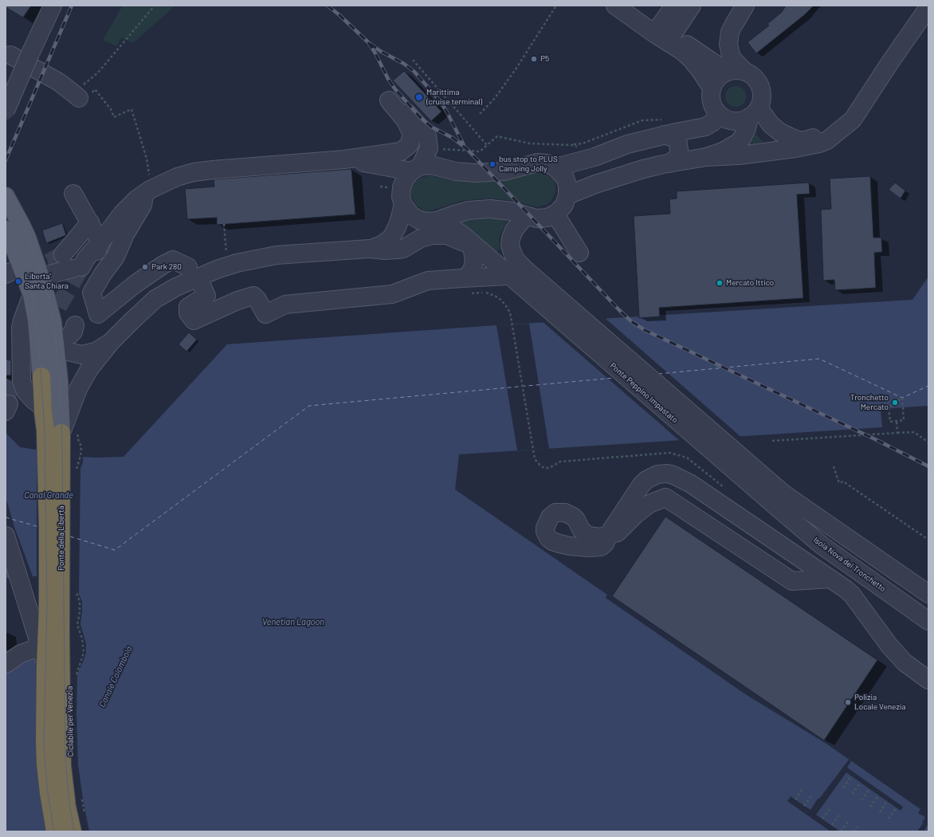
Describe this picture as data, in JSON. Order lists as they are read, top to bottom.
{
  "streets": {
    "highway": ["Ponte della Libertà"],
    "street": ["Ponte Peppino Impastato", "Isola Nova del Tronchetto"],
    "path": ["Ciclabile per Venezia"]
  },
  "crossings": [
    ["Ponte Peppino Impastato", "Isola Nova del Tronchetto"]
  ],
  "water": ["Canal Grande", "Venetian Lagoon", "Canale Colombola"],
  "places": [
    "P5",
    "Marittima (cruise terminal)",
    "bus stop to PLUS Camping Jolly",
    "Park 280",
    "Liberta' Santa Chiara",
    "Mercato Ittico",
    "Tronchetto Mercato",
    "Polizia Locale Venezia"
  ]
}
